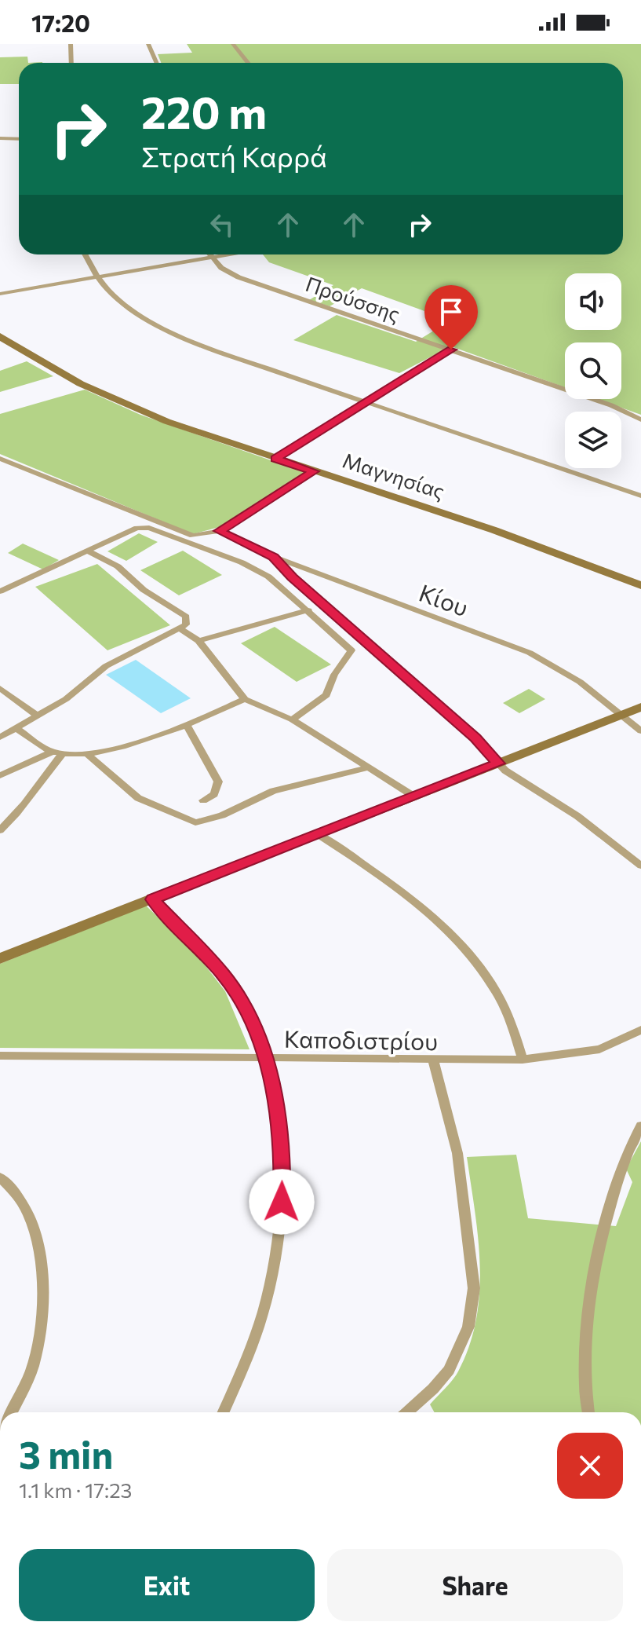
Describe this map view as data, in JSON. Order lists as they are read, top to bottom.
{
  "streets": {
    "street": [
      "Προύσσης",
      "Μαγνησίας",
      "Κίου",
      "Καποδιστρίου"
    ]
  },
  "page": {
    "status": "17:20",
    "turn": ["220 m", "Στρατή Καρρά"],
    "heading": ["3 min", "1.1 km · 17:23"],
    "buttons": ["Exit", "Share"]
  }
}
